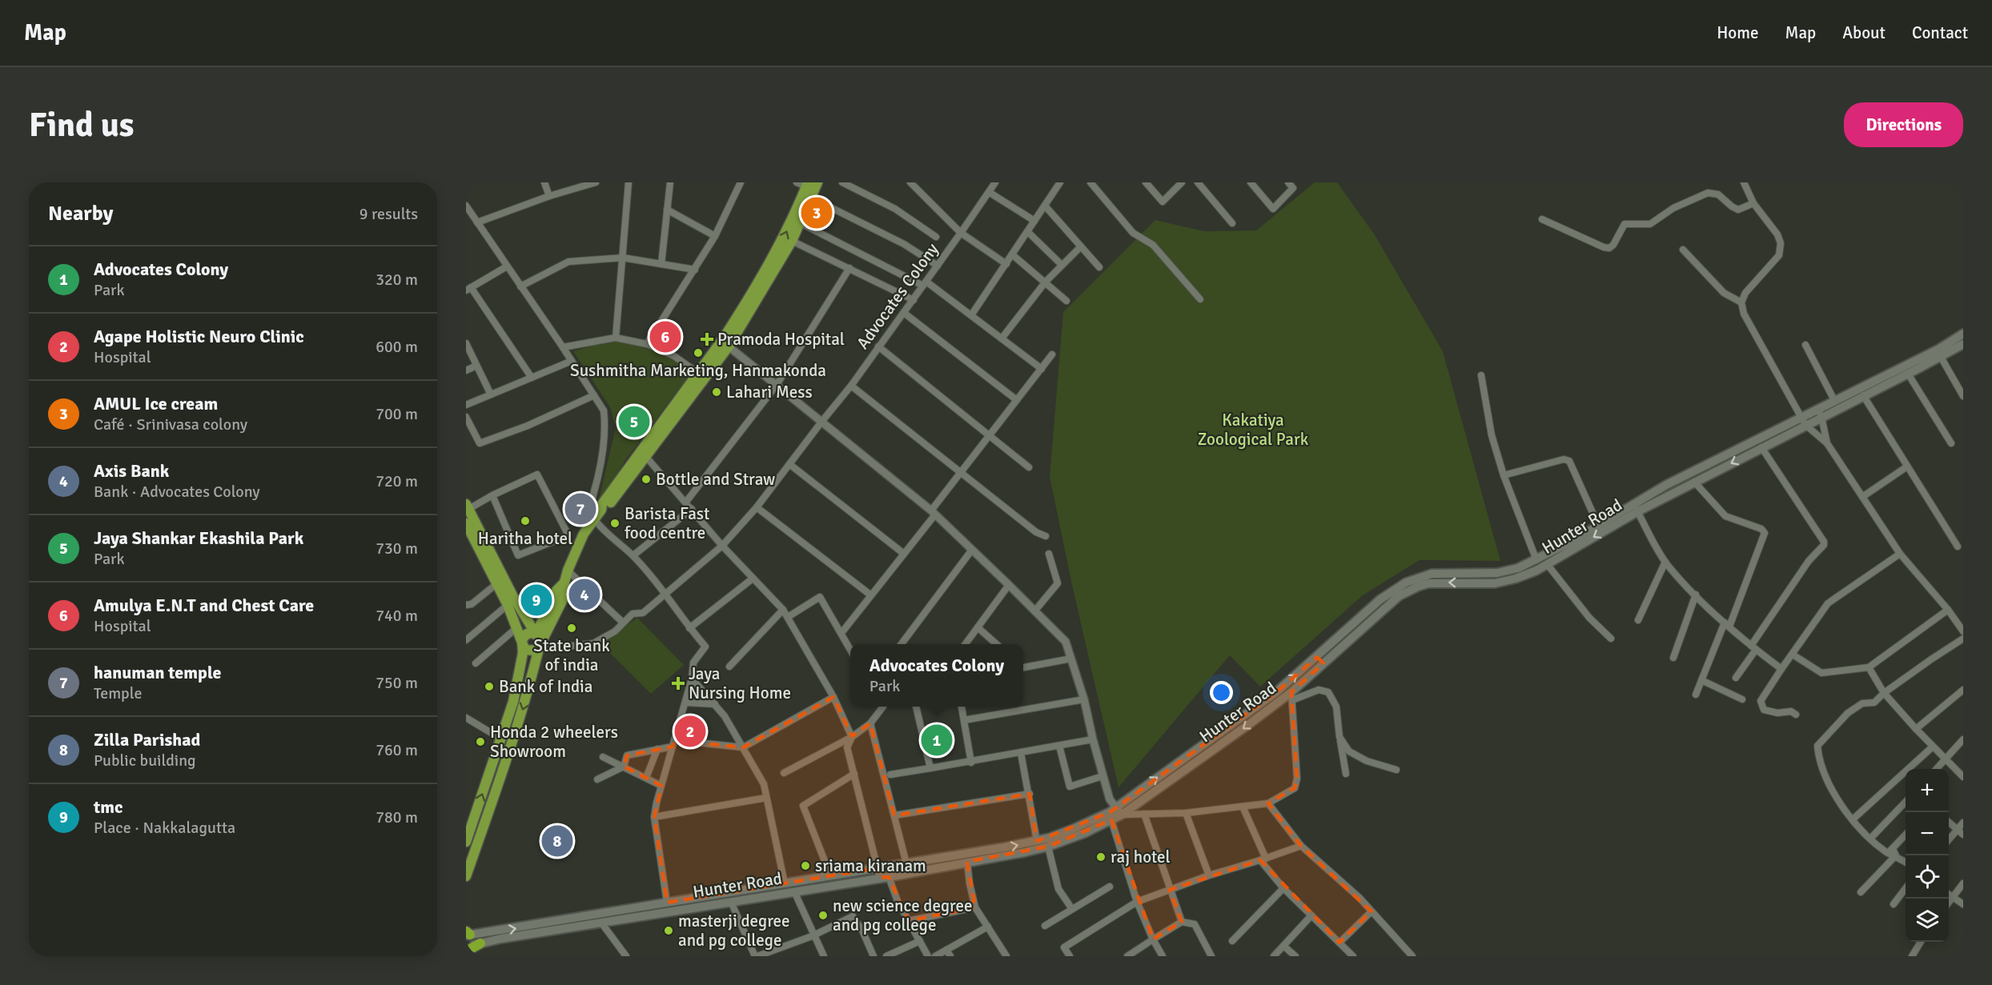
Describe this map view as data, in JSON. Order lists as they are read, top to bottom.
{
  "streets": {
    "main road": ["Hunter Road"],
    "street": ["Advocates Colony"]
  },
  "parks": ["Kakatiya Zoological Park"],
  "places": {
    "health": ["Pramoda Hospital", "Jaya Nursing Home"],
    "other": [
      "Sushmitha Marketing, Hanmakonda",
      "Lahari Mess",
      "Bottle and Straw",
      "Haritha hotel",
      "Barista Fast food centre",
      "State bank of india",
      "Bank of India",
      "Honda 2 wheelers Showroom",
      "raj hotel",
      "sriama kiranam",
      "new science degree and pg college",
      "masterji degree and pg college"
    ]
  },
  "page": {
    "header": "Map",
    "nav": [
      "Home",
      "Map",
      "About",
      "Contact"
    ],
    "buttons": "Directions",
    "title": "Find us",
    "heading": ["Nearby", "9 results"],
    "pins": [
      "3",
      "6",
      "5",
      "7",
      "4",
      "9",
      "2",
      "1",
      "8"
    ],
    "list": [
      {
        "mark": "1",
        "name": "Advocates Colony",
        "note": "Park",
        "value": "320 m"
      },
      {
        "mark": "2",
        "name": "Agape Holistic Neuro Clinic",
        "note": "Hospital",
        "value": "600 m"
      },
      {
        "mark": "3",
        "name": "AMUL Ice cream",
        "note": "Café · Srinivasa colony",
        "value": "700 m"
      },
      {
        "mark": "4",
        "name": "Axis Bank",
        "note": "Bank · Advocates Colony",
        "value": "720 m"
      },
      {
        "mark": "5",
        "name": "Jaya Shankar Ekashila Park",
        "note": "Park",
        "value": "730 m"
      },
      {
        "mark": "6",
        "name": "Amulya E.N.T and Chest Care",
        "note": "Hospital",
        "value": "740 m"
      },
      {
        "mark": "7",
        "name": "hanuman temple",
        "note": "Temple",
        "value": "750 m"
      },
      {
        "mark": "8",
        "name": "Zilla Parishad",
        "note": "Public building",
        "value": "760 m"
      },
      {
        "mark": "9",
        "name": "tmc",
        "note": "Place · Nakkalagutta",
        "value": "780 m"
      }
    ],
    "popup": ["Advocates Colony", "Park"],
    "map_buttons": ["+", "−"]
  }
}
